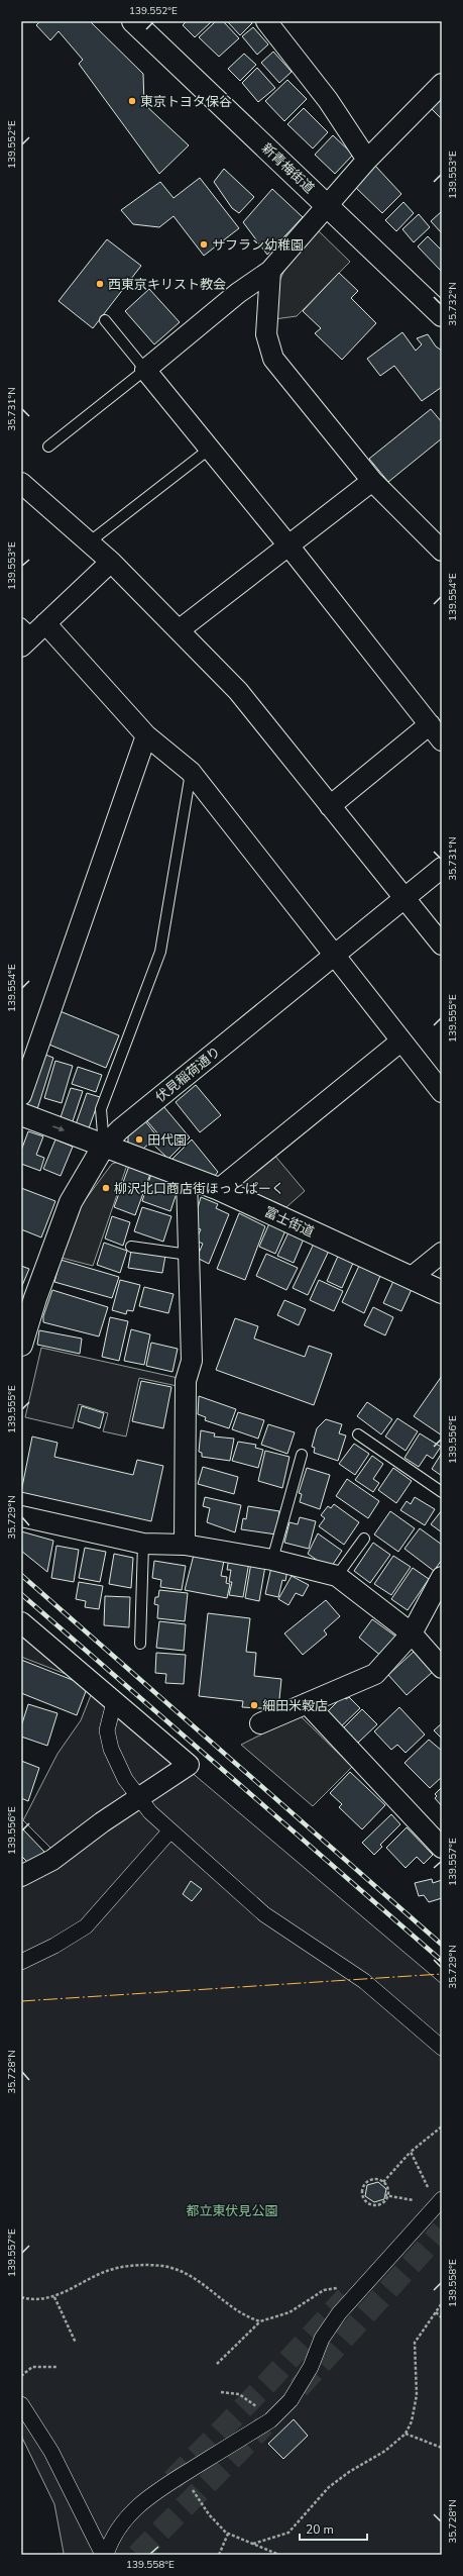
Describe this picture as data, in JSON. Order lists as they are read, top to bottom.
{
  "streets": {
    "main road": ["新青梅街道", "伏見稲荷通り", "富士街道"]
  },
  "crossings": [
    ["伏見稲荷通り", "富士街道"]
  ],
  "parks": ["都立東伏見公園"],
  "places": [
    "東京トヨタ保谷",
    "サフラン幼稚園",
    "西東京キリスト教会",
    "田代園",
    "柳沢北口商店街ほっとぱーく",
    "細田米穀店"
  ],
  "scale_bar": "20 m",
  "coordinates": [
    "139.552°E",
    "139.553°E",
    "35.732°N",
    "35.731°N",
    "139.554°E",
    "139.555°E",
    "139.556°E",
    "35.729°N",
    "139.557°E",
    "35.728°N",
    "139.558°E"
  ]
}
